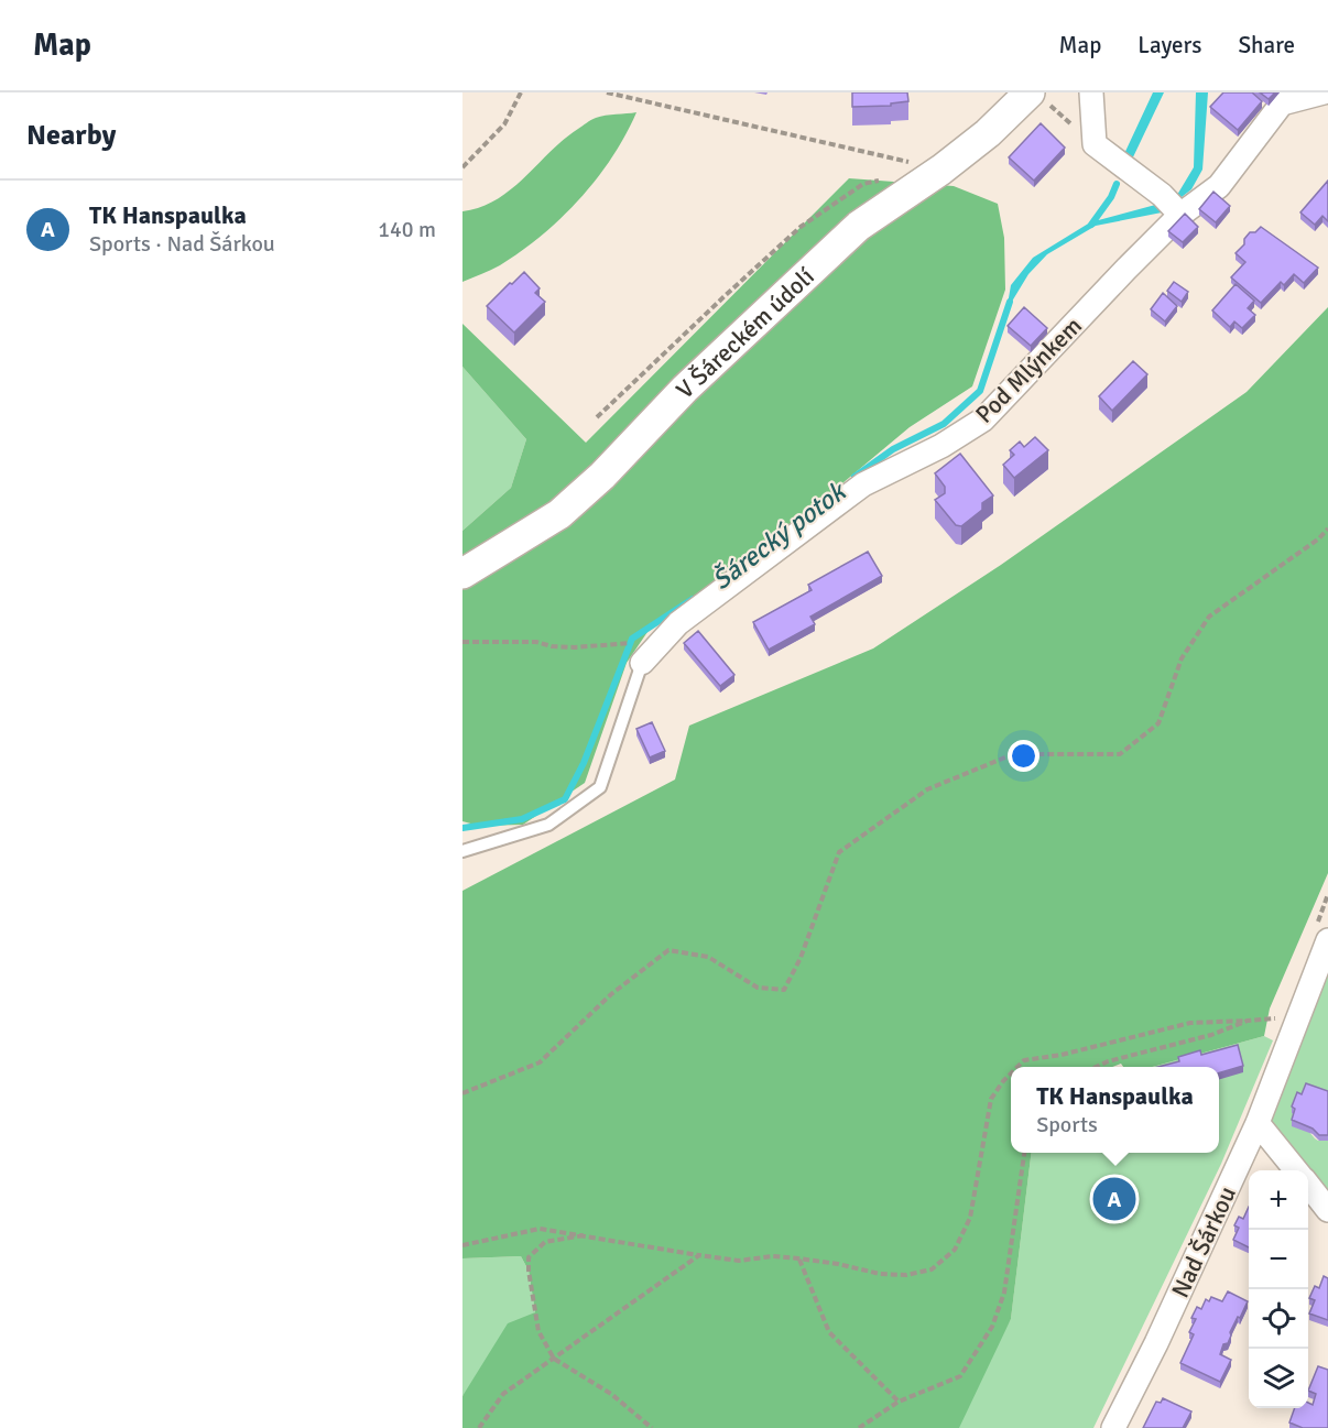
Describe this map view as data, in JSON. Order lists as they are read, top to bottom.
{
  "streets": {
    "street": ["V Šáreckém údolí", "Pod Mlýnkem", "Nad Šárkou"]
  },
  "water": ["Šárecký potok"],
  "page": {
    "header": "Map",
    "nav": ["Map", "Layers", "Share"],
    "heading": "Nearby",
    "list": [
      {
        "mark": "A",
        "name": "TK Hanspaulka",
        "note": "Sports · Nad Šárkou",
        "value": "140 m"
      }
    ],
    "popup": ["TK Hanspaulka", "Sports"],
    "map_buttons": ["+", "−"],
    "pins": "A"
  }
}
